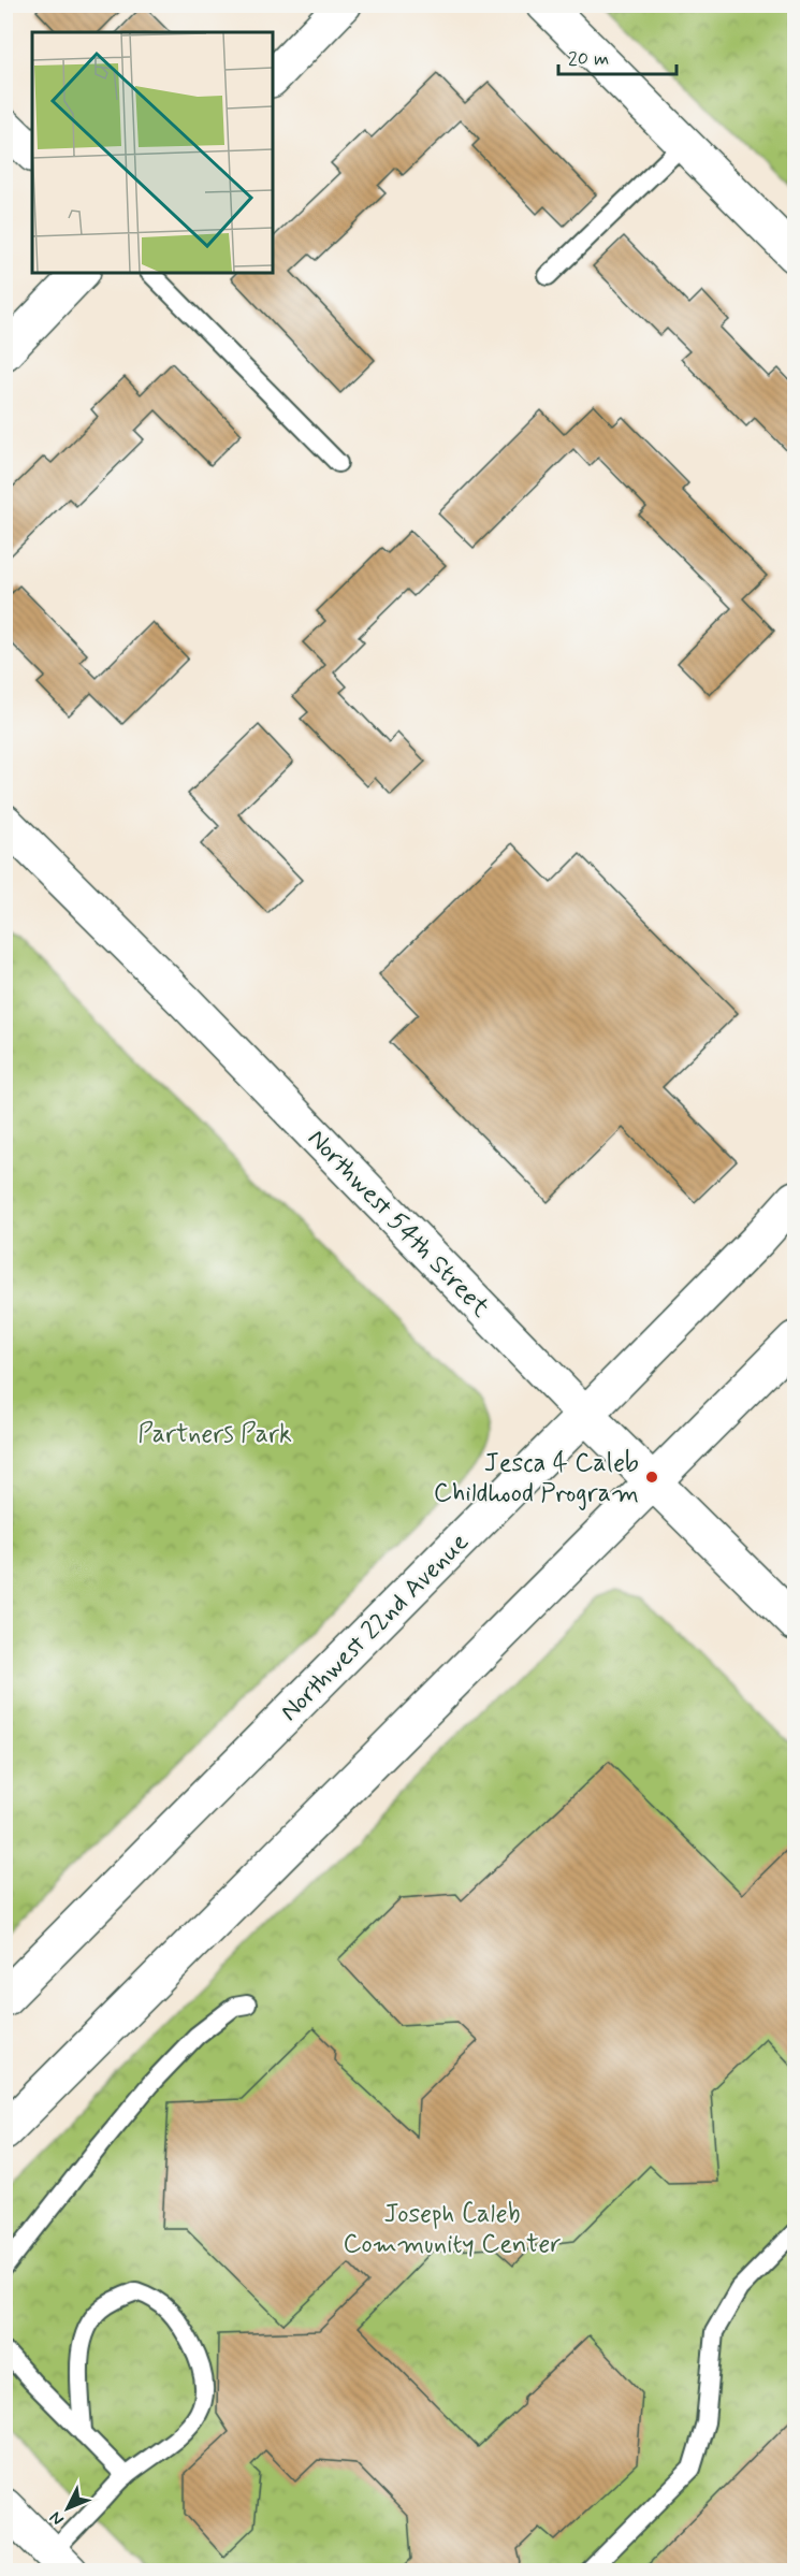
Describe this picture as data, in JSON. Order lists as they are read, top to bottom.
{
  "streets": {
    "main road": ["Northwest 54th Street", "Northwest 22nd Avenue"]
  },
  "crossings": [
    ["Northwest 54th Street", "Northwest 22nd Avenue"]
  ],
  "parks": ["Partners Park", "Joseph Caleb Community Center"],
  "places": ["Jesca 4 Caleb Childhood Program"],
  "scale_bar": "20 m",
  "north": "bottom left"
}
